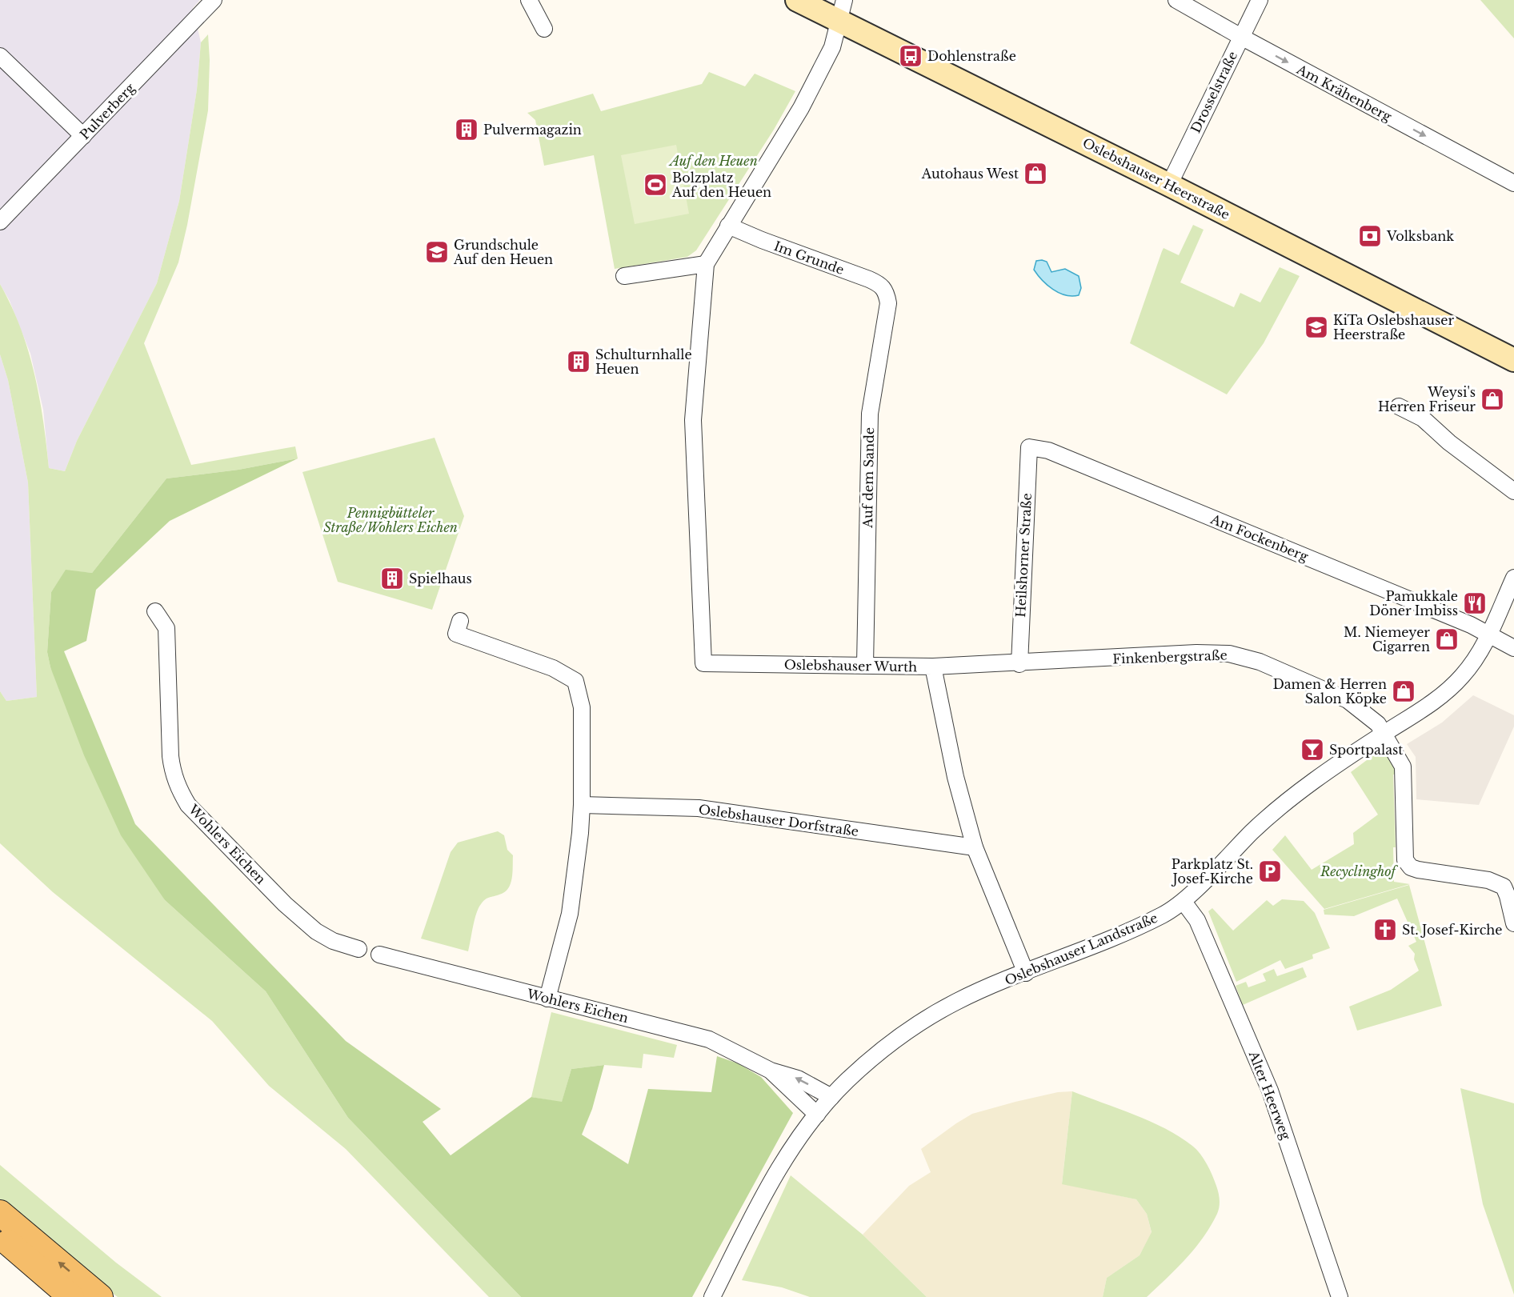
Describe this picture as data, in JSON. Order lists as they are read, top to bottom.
{
  "streets": {
    "main road": ["Oslebshauser Heerstraße"],
    "street": [
      "Drosselstraße",
      "Am Krähenberg",
      "Pulverberg",
      "Im Grunde",
      "Auf dem Sande",
      "Am Fockenberg",
      "Heilshorner Straße",
      "Finkenbergstraße",
      "Oslebshauser Wurth",
      "Oslebshauser Dorfstraße",
      "Wohlers Eichen",
      "Oslebshauser Landstraße",
      "Alter Heerweg"
    ]
  },
  "crossings": [
    ["Drosselstraße", "Am Krähenberg"],
    ["Drosselstraße", "Oslebshauser Heerstraße"],
    ["Im Grunde", "Auf dem Sande"],
    ["Auf dem Sande", "Oslebshauser Wurth"],
    ["Am Fockenberg", "Heilshorner Straße"],
    ["Am Fockenberg", "Oslebshauser Landstraße"],
    ["Heilshorner Straße", "Finkenbergstraße"],
    ["Finkenbergstraße", "Oslebshauser Wurth"],
    ["Finkenbergstraße", "Oslebshauser Landstraße"],
    ["Oslebshauser Wurth", "Oslebshauser Dorfstraße"],
    ["Oslebshauser Wurth", "Oslebshauser Landstraße"],
    ["Wohlers Eichen", "Oslebshauser Landstraße"],
    ["Oslebshauser Landstraße", "Alter Heerweg"]
  ],
  "one_way": ["Am Krähenberg"],
  "parks": ["Auf den Heuen", "Pennigbütteler Straße/Wohlers Eichen", "Recyclinghof"],
  "places": {
    "bus stop": ["Dohlenstraße"],
    "building": ["Pulvermagazin", "Schulturnhalle Heuen", "Spielhaus"],
    "shop": [
      "Autohaus West",
      "Weysi's Herren Friseur",
      "M. Niemeyer Cigarren",
      "Damen & Herren Salon Köpke"
    ],
    "sports": ["Bolzplatz Auf den Heuen"],
    "bank": ["Volksbank"],
    "school or university": ["Grundschule Auf den Heuen", "KiTa Oslebshauser Heerstraße"],
    "restaurant": ["Pamukkale Döner Imbiss"],
    "bar": ["Sportpalast"],
    "parking": ["Parkplatz St. Josef-Kirche"],
    "church": ["St. Josef-Kirche"]
  }
}
